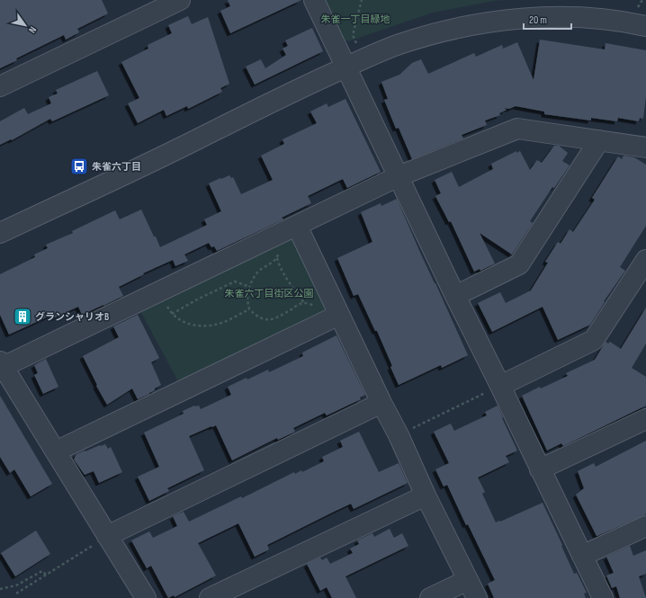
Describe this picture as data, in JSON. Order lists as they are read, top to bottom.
{
  "parks": ["朱雀一丁目緑地", "朱雀六丁目街区公園"],
  "places": {
    "bus stop": ["朱雀六丁目"],
    "building": ["グランシャリオB"]
  },
  "scale_bar": "20 m",
  "north": "bottom right"
}
